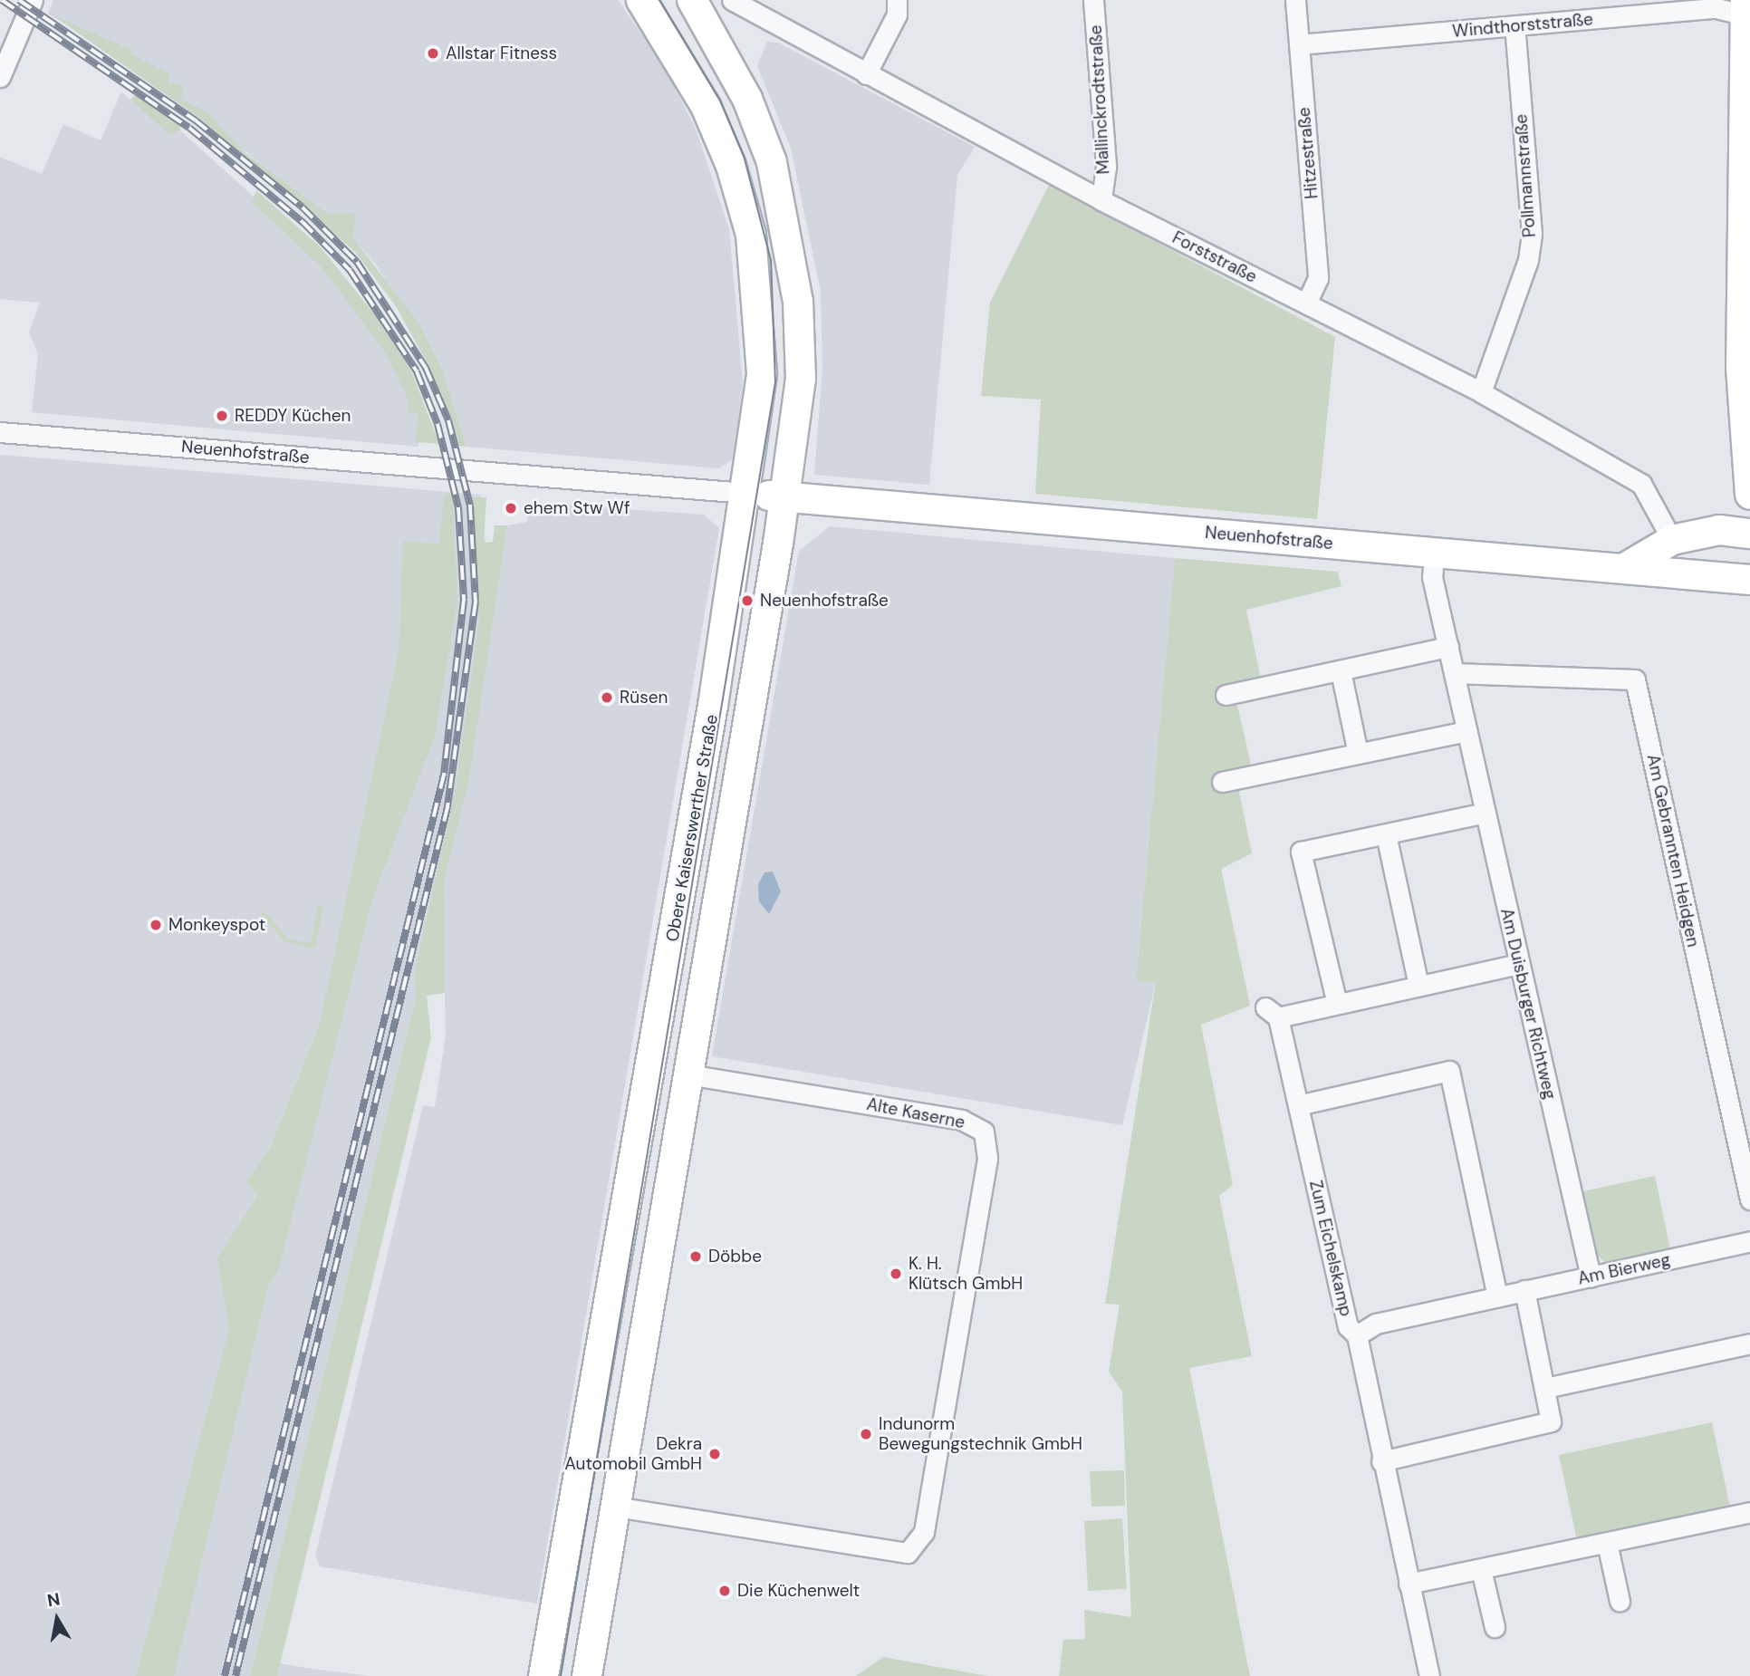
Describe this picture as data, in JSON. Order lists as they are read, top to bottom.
{
  "streets": {
    "street": [
      "Windthorststraße",
      "Mallinckrodtstraße",
      "Hitzestraße",
      "Pollmannstraße",
      "Forststraße",
      "Neuenhofstraße",
      "Obere Kaiserswerther Straße",
      "Am Gebrannten Heidgen",
      "Am Duisburger Richtweg",
      "Alte Kaserne",
      "Zum Eichelskamp",
      "Am Bierweg"
    ]
  },
  "crossings": [
    ["Windthorststraße", "Hitzestraße"],
    ["Windthorststraße", "Pollmannstraße"],
    ["Mallinckrodtstraße", "Forststraße"],
    ["Hitzestraße", "Forststraße"],
    ["Pollmannstraße", "Forststraße"],
    ["Neuenhofstraße", "Obere Kaiserswerther Straße"],
    ["Neuenhofstraße", "Am Duisburger Richtweg"],
    ["Am Gebrannten Heidgen", "Am Duisburger Richtweg"],
    ["Am Duisburger Richtweg", "Zum Eichelskamp"],
    ["Am Duisburger Richtweg", "Am Bierweg"],
    ["Zum Eichelskamp", "Am Bierweg"]
  ],
  "places": [
    "Allstar Fitness",
    "REDDY Küchen",
    "ehem Stw Wf",
    "Neuenhofstraße",
    "Rüsen",
    "Monkeyspot",
    "Döbbe",
    "K. H. Klütsch GmbH",
    "Indunorm Bewegungstechnik GmbH",
    "Dekra Automobil GmbH",
    "Die Küchenwelt"
  ],
  "north": "top"
}
